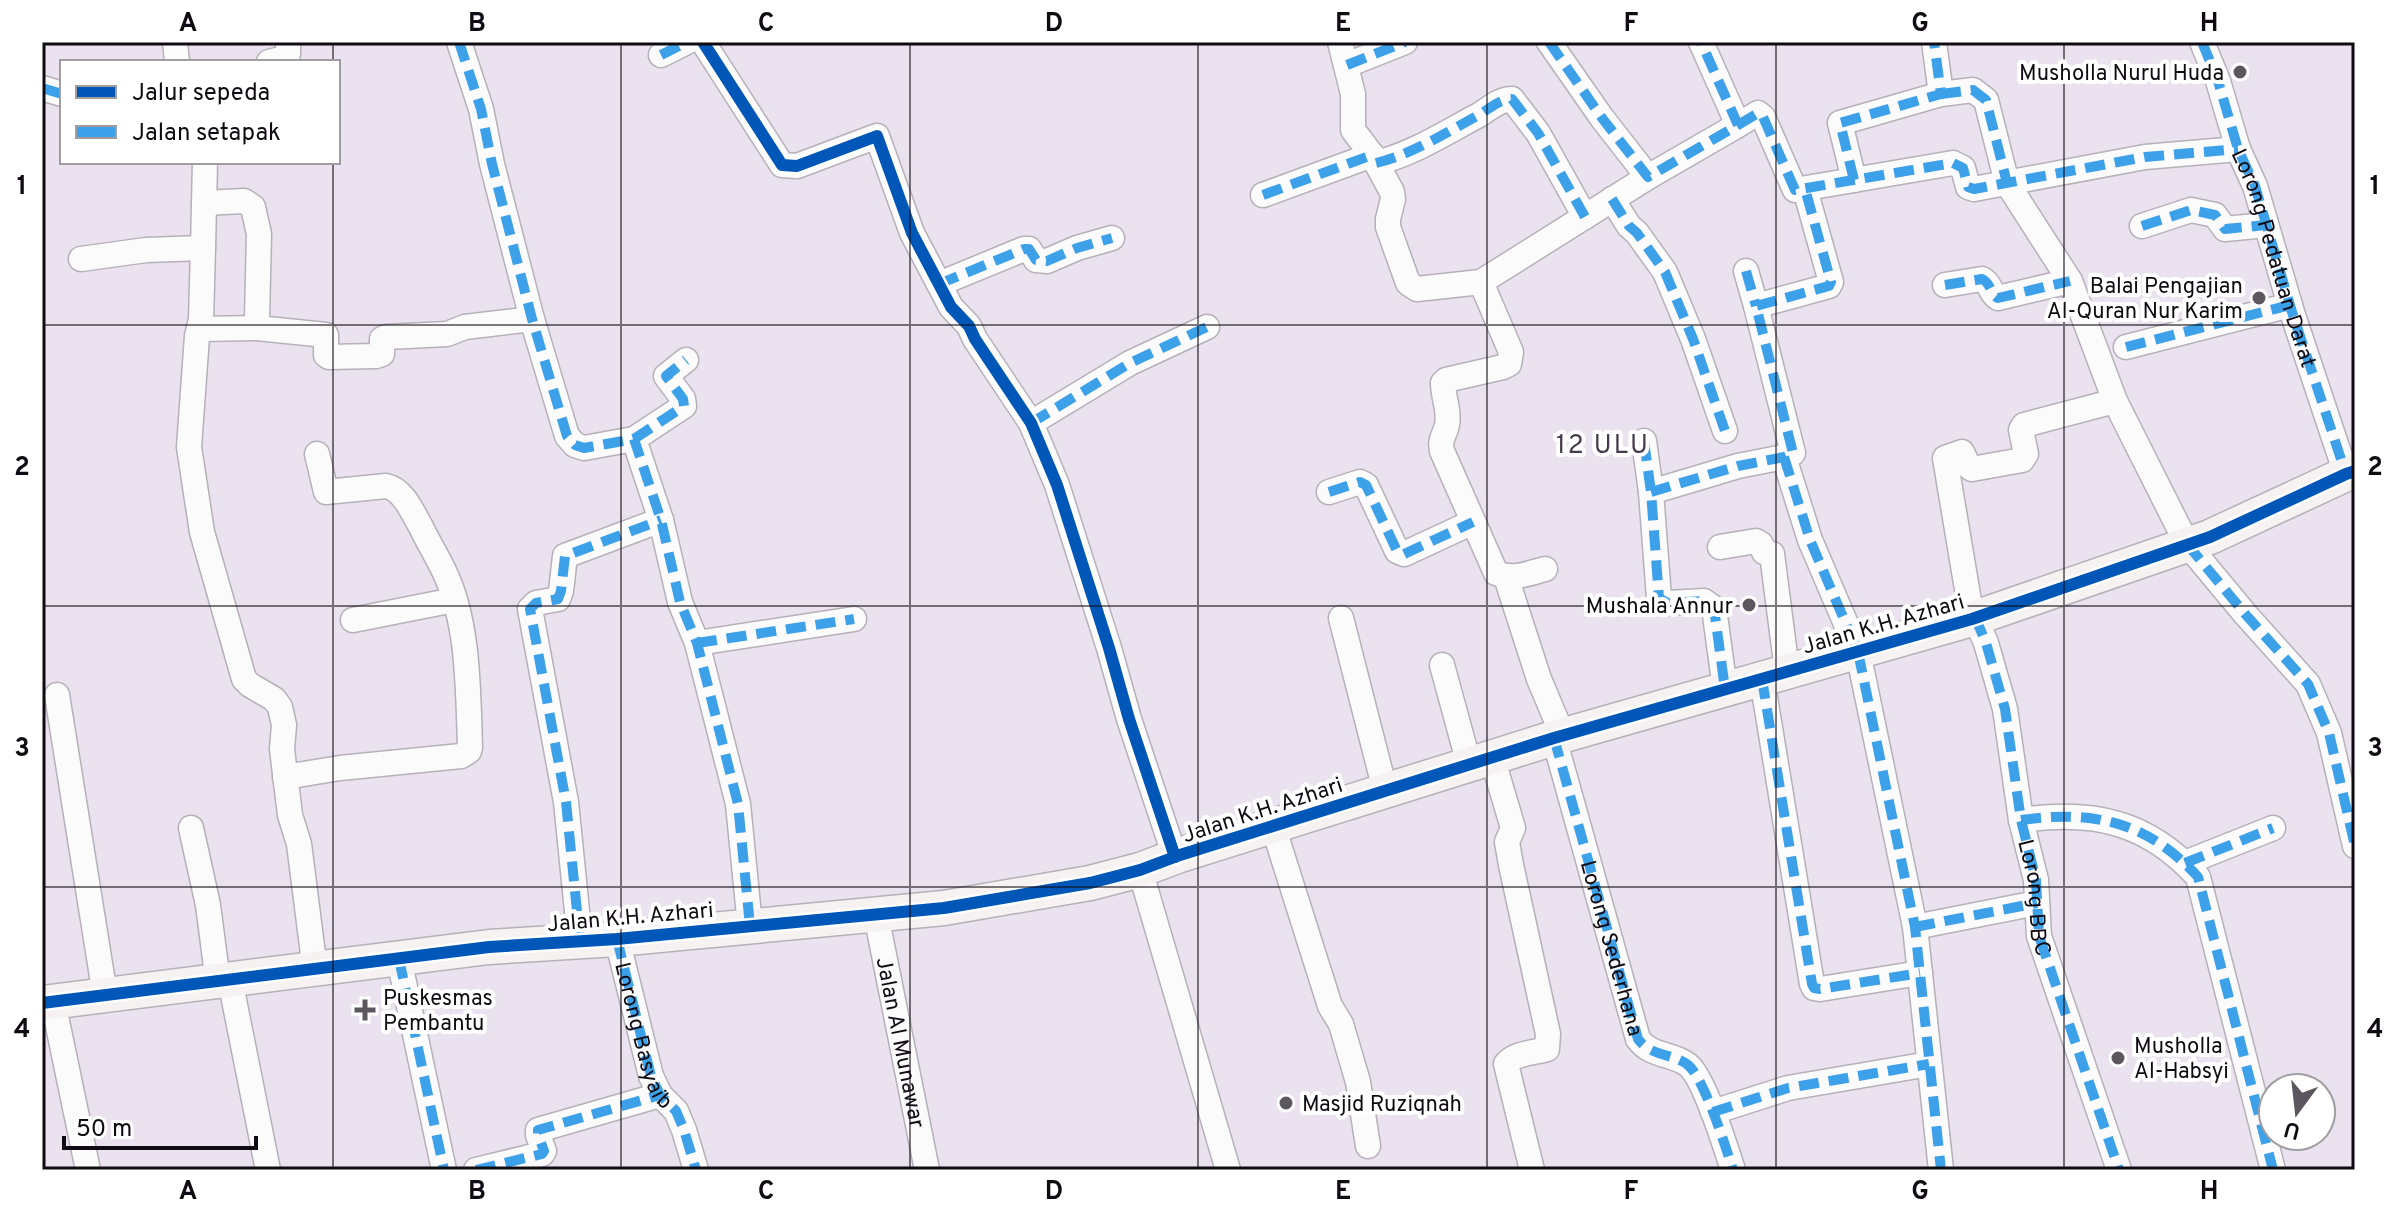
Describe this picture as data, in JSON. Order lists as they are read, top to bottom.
{
  "streets": {
    "street": [
      "Lorong Pedatuan Darat",
      "Jalan K.H. Azhari",
      "Lorong BBC",
      "Lorong Sederhana",
      "Lorong Basyaib",
      "Jalan Al Munawar"
    ]
  },
  "crossings": [
    ["Lorong Pedatuan Darat", "Jalan K.H. Azhari"],
    ["Jalan K.H. Azhari", "Lorong BBC"],
    ["Jalan K.H. Azhari", "Lorong Sederhana"],
    ["Jalan K.H. Azhari", "Lorong Basyaib"],
    ["Jalan K.H. Azhari", "Jalan Al Munawar"]
  ],
  "districts": ["12 ULU"],
  "places": {
    "other": [
      "Musholla Nurul Huda",
      "Balai Pengajian Al-Quran Nur Karim",
      "Mushala Annur",
      "Musholla Al-Habsyi",
      "Masjid Ruziqnah"
    ],
    "health": ["Puskesmas Pembantu"]
  },
  "legend": ["Jalur sepeda", "Jalan setapak"],
  "scale_bar": "50 m",
  "north": "bottom",
  "grid": {
    "columns": [
      "A",
      "B",
      "C",
      "D",
      "E",
      "F",
      "G",
      "H"
    ],
    "rows": [
      "1",
      "2",
      "3",
      "4"
    ]
  }
}
